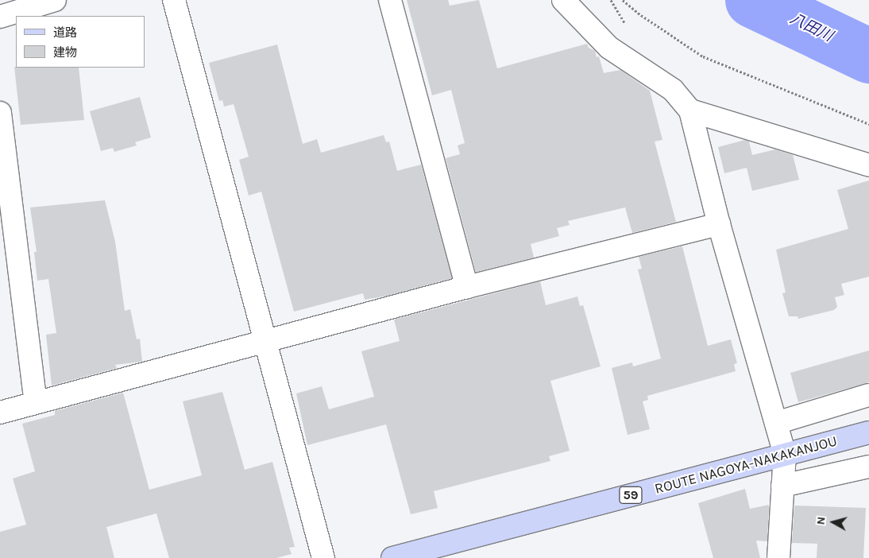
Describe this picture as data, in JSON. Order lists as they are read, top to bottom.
{
  "streets": {
    "main road": ["ROUTE NAGOYA-NAKAKANJOU", "59"]
  },
  "water": ["八田川"],
  "legend": ["道路", "建物"],
  "north": "left"
}
